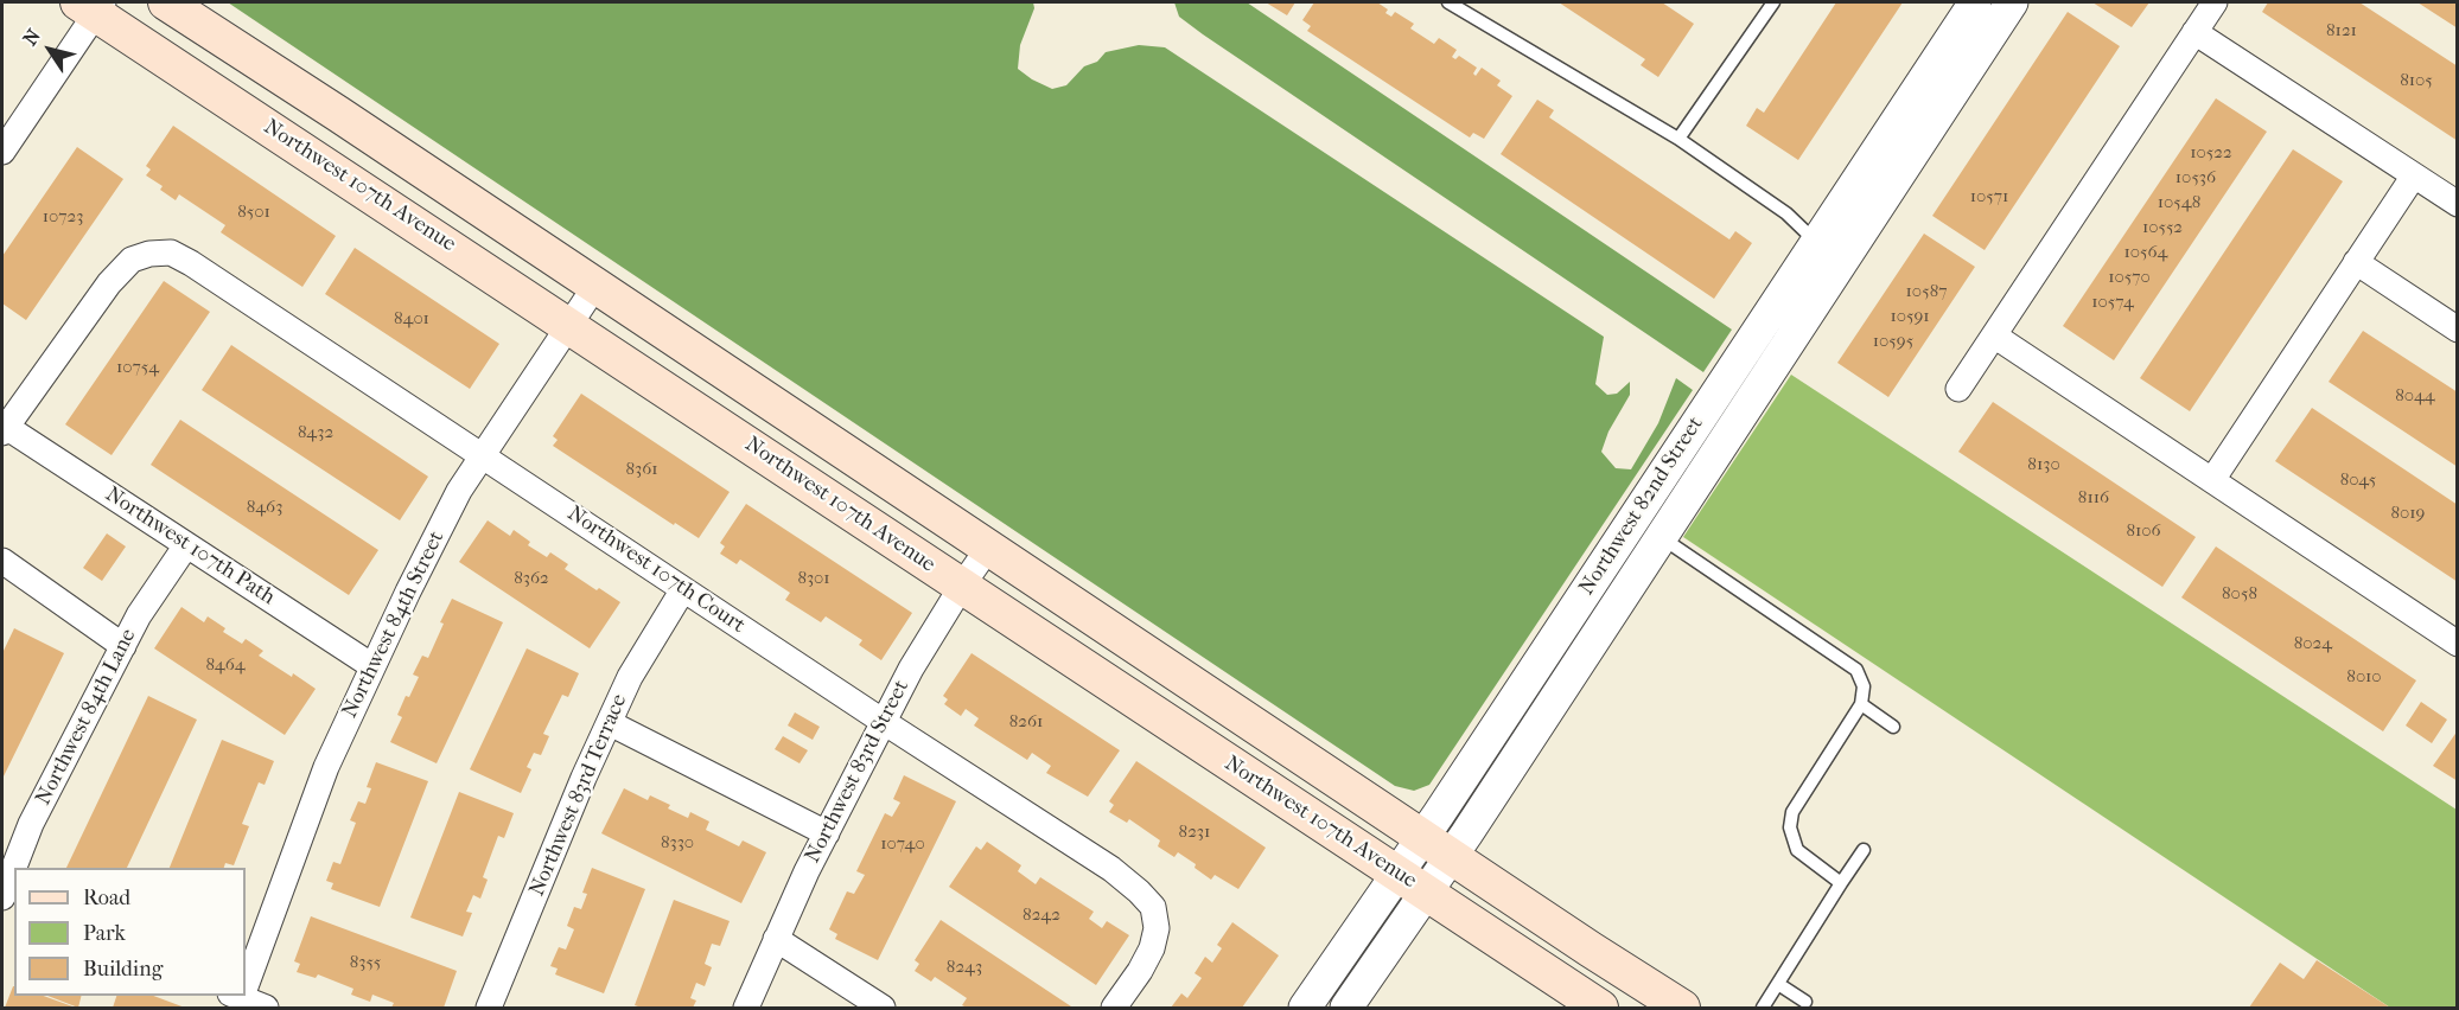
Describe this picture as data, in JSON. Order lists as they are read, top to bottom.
{
  "streets": {
    "main road": ["Northwest 107th Avenue"],
    "street": [
      "Northwest 82nd Street",
      "Northwest 107th Path",
      "Northwest 107th Court",
      "Northwest 84th Street",
      "Northwest 84th Lane",
      "Northwest 83rd Street",
      "Northwest 83rd Terrace"
    ]
  },
  "crossings": [
    ["Northwest 107th Avenue", "Northwest 82nd Street"],
    ["Northwest 107th Avenue", "Northwest 84th Street"],
    ["Northwest 107th Avenue", "Northwest 83rd Street"],
    ["Northwest 107th Path", "Northwest 107th Court"],
    ["Northwest 107th Path", "Northwest 84th Street"],
    ["Northwest 107th Path", "Northwest 84th Lane"],
    ["Northwest 107th Court", "Northwest 84th Street"],
    ["Northwest 107th Court", "Northwest 83rd Street"],
    ["Northwest 107th Court", "Northwest 83rd Terrace"]
  ],
  "house_numbers": [
    "8121",
    "8105",
    "10522",
    "10536",
    "10571",
    "10548",
    "8501",
    "10723",
    "10552",
    "10564",
    "10570",
    "10587",
    "10574",
    "10591",
    "8401",
    "10595",
    "10754",
    "8044",
    "8432",
    "8130",
    "8361",
    "8045",
    "8116",
    "8463",
    "8019",
    "8106",
    "8362",
    "8301",
    "8058",
    "8024",
    "8464",
    "8010",
    "8261",
    "8231",
    "8330",
    "10740",
    "8242",
    "8355",
    "8243"
  ],
  "legend": ["Road", "Park", "Building"],
  "north": "top left"
}
